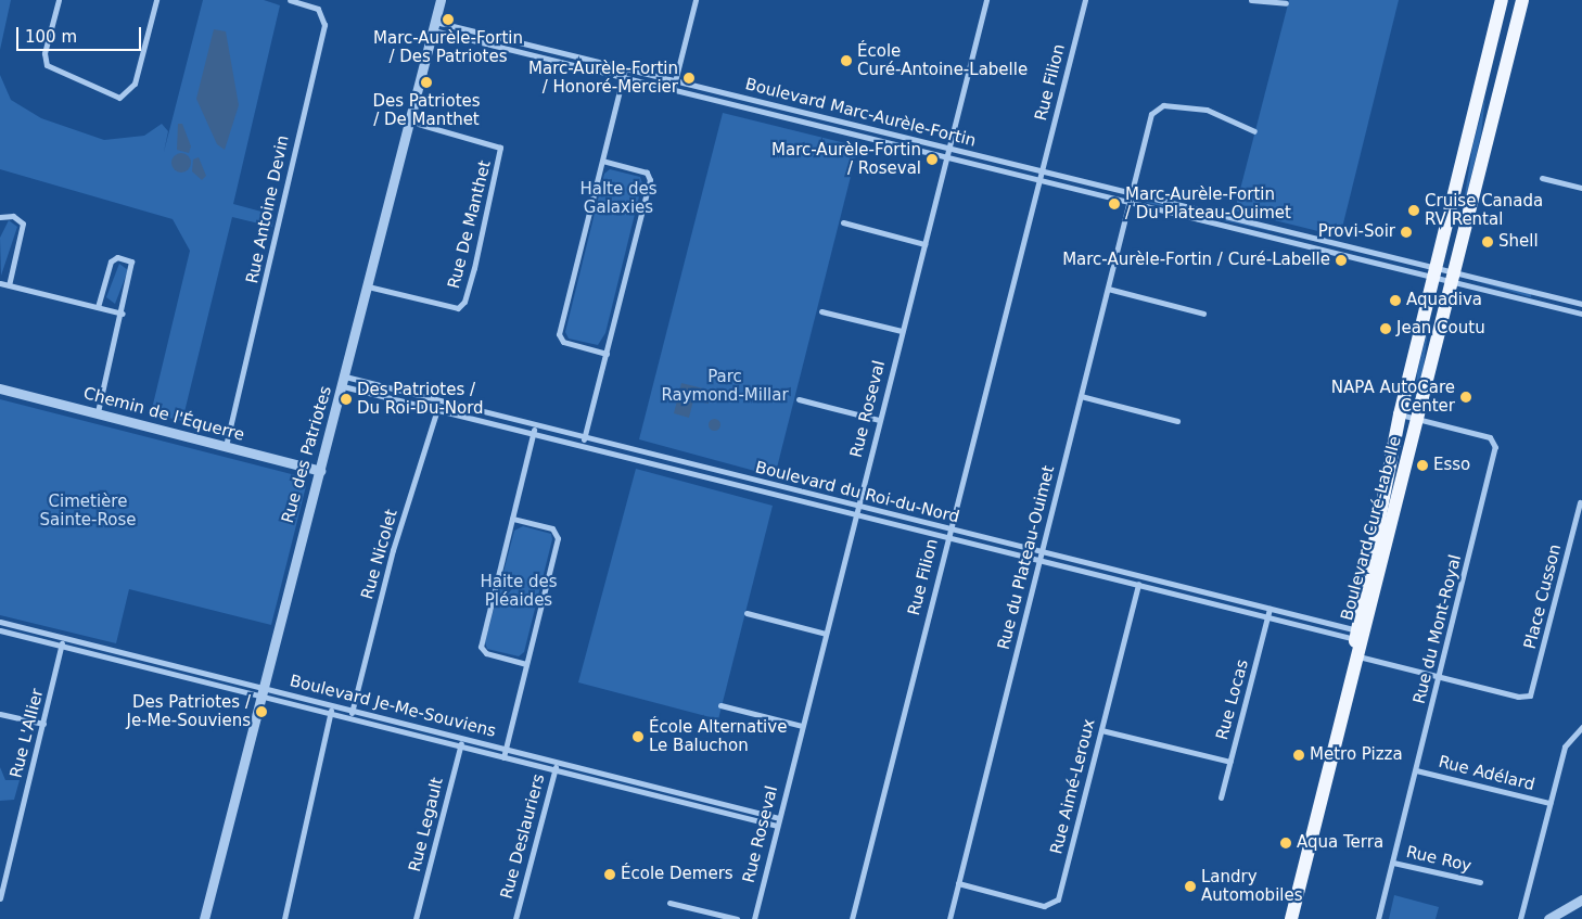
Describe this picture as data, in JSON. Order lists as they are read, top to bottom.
{
  "streets": {
    "main road": ["Boulevard Curé-Labelle"],
    "street": [
      "Rue Filion",
      "Boulevard Marc-Aurèle-Fortin",
      "Rue Antoine Devin",
      "Rue De Manthet",
      "Rue Roseval",
      "Chemin de l'Équerre",
      "Rue des Patriotes",
      "Boulevard du Roi-du-Nord",
      "Rue Nicolet",
      "Rue du Plateau-Ouimet",
      "Place Cusson",
      "Rue du Mont-Royal",
      "Rue Locas",
      "Boulevard Je-Me-Souviens",
      "Rue L'Allier",
      "Rue Adélard",
      "Rue Aimé-Leroux",
      "Rue Legault",
      "Rue Deslauriers",
      "Rue Roy"
    ]
  },
  "crossings": [
    ["Rue Filion", "Boulevard Marc-Aurèle-Fortin"],
    ["Rue Filion", "Boulevard du Roi-du-Nord"],
    ["Boulevard Marc-Aurèle-Fortin", "Rue Roseval"],
    ["Boulevard Marc-Aurèle-Fortin", "Rue des Patriotes"],
    ["Boulevard Marc-Aurèle-Fortin", "Boulevard Curé-Labelle"],
    ["Boulevard Marc-Aurèle-Fortin", "Rue du Plateau-Ouimet"],
    ["Rue Antoine Devin", "Chemin de l'Équerre"],
    ["Rue De Manthet", "Rue des Patriotes"],
    ["Rue Roseval", "Boulevard du Roi-du-Nord"],
    ["Rue Roseval", "Boulevard Je-Me-Souviens"],
    ["Chemin de l'Équerre", "Rue des Patriotes"],
    ["Rue des Patriotes", "Boulevard du Roi-du-Nord"],
    ["Rue des Patriotes", "Boulevard Je-Me-Souviens"],
    ["Boulevard du Roi-du-Nord", "Boulevard Curé-Labelle"],
    ["Boulevard du Roi-du-Nord", "Rue Nicolet"],
    ["Boulevard du Roi-du-Nord", "Rue du Plateau-Ouimet"],
    ["Boulevard du Roi-du-Nord", "Rue Locas"],
    ["Boulevard du Roi-du-Nord", "Rue Aimé-Leroux"],
    ["Boulevard Curé-Labelle", "Rue du Mont-Royal"],
    ["Rue Nicolet", "Boulevard Je-Me-Souviens"],
    ["Rue du Plateau-Ouimet", "Rue Aimé-Leroux"],
    ["Place Cusson", "Rue du Mont-Royal"],
    ["Rue du Mont-Royal", "Rue Adélard"],
    ["Rue du Mont-Royal", "Rue Roy"],
    ["Boulevard Je-Me-Souviens", "Rue L'Allier"],
    ["Boulevard Je-Me-Souviens", "Rue Legault"],
    ["Boulevard Je-Me-Souviens", "Rue Deslauriers"]
  ],
  "parks": [
    "Halte des Galaxies",
    "Parc Raymond-Millar",
    "Cimetière Sainte-Rose",
    "Haite des Pléaides"
  ],
  "places": [
    "Marc-Aurèle-Fortin / Des Patriotes",
    "École Curé-Antoine-Labelle",
    "Marc-Aurèle-Fortin / Honoré-Mercier",
    "Des Patriotes / De Manthet",
    "Marc-Aurèle-Fortin / Roseval",
    "Marc-Aurèle-Fortin / Du Plateau-Ouimet",
    "Cruise Canada RV Rental",
    "Provi-Soir",
    "Shell",
    "Marc-Aurèle-Fortin / Curé-Labelle",
    "Aquadiva",
    "Jean Coutu",
    "NAPA AutoCare Center",
    "Des Patriotes / Du Roi-Du-Nord",
    "Esso",
    "Des Patriotes / Je-Me-Souviens",
    "École Alternative Le Baluchon",
    "Metro Pizza",
    "Aqua Terra",
    "École Demers",
    "Landry Automobiles"
  ],
  "scale_bar": "100 m"
}
